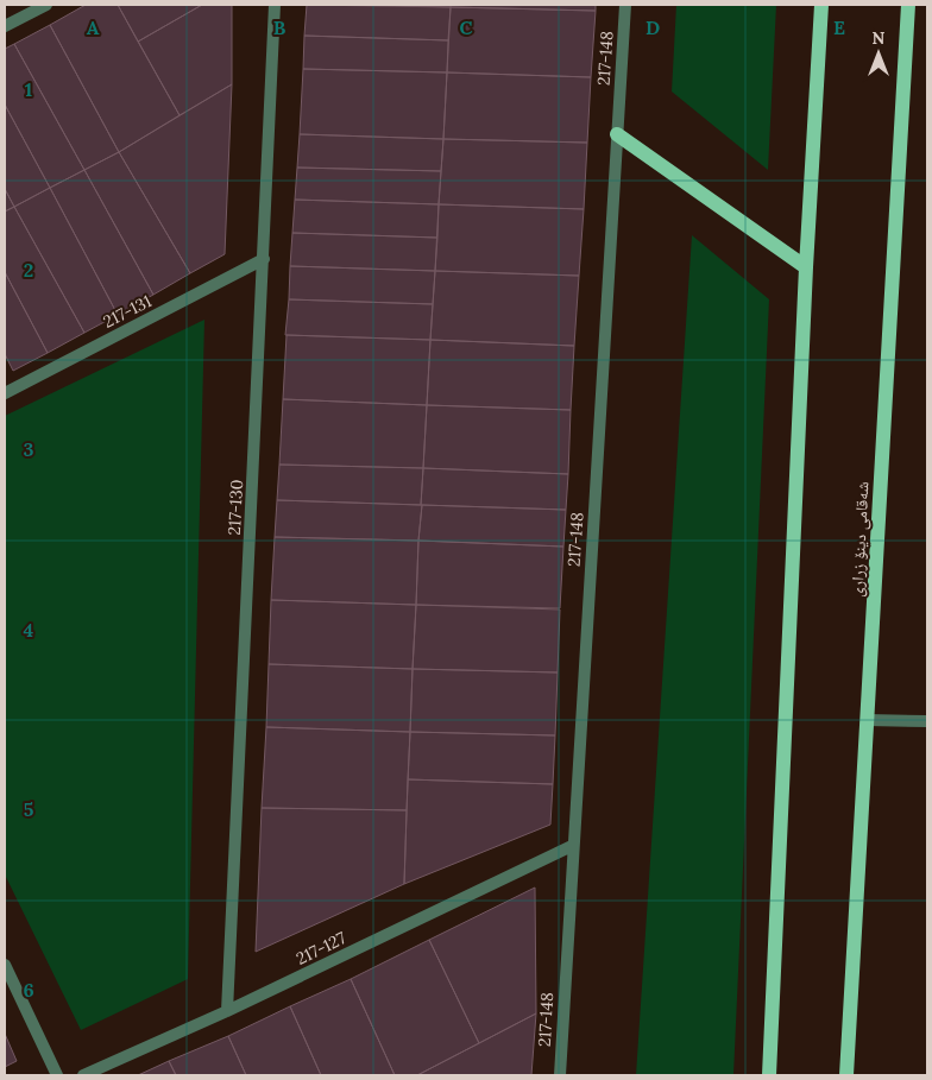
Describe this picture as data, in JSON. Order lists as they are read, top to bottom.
{
  "streets": {
    "main road": ["شەقامی دینۆ زراری"],
    "street": [
      "217-148",
      "217-131",
      "217-130",
      "217-127"
    ]
  },
  "crossings": [
    ["217-148", "217-127"],
    ["217-131", "217-130"],
    ["217-130", "217-127"]
  ],
  "north": "top",
  "grid": {
    "columns": [
      "A",
      "B",
      "C",
      "D",
      "E"
    ],
    "rows": [
      "1",
      "2",
      "3",
      "4",
      "5",
      "6"
    ]
  }
}
